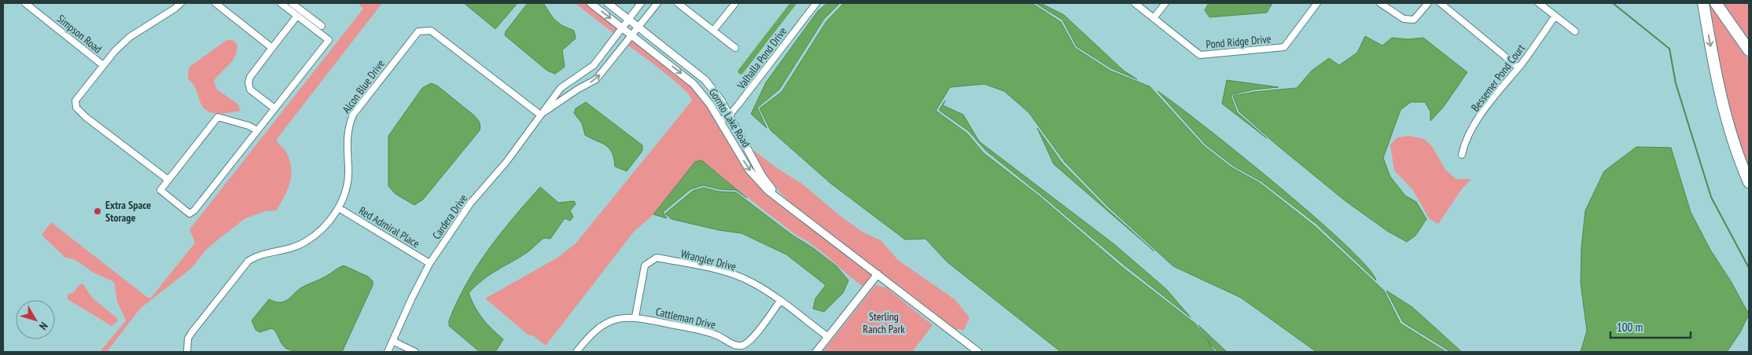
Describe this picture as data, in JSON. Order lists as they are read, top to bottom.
{
  "streets": {
    "street": [
      "Simpson Road",
      "Pond Ridge Drive",
      "Valhalla Pond Drive",
      "Bessemer Pond Court",
      "Alcon Blue Drive",
      "Gornto Lake Road",
      "Cardera Drive",
      "Red Admiral Place",
      "Wrangler Drive",
      "Cattleman Drive"
    ]
  },
  "crossings": [
    ["Valhalla Pond Drive", "Gornto Lake Road"],
    ["Alcon Blue Drive", "Cardera Drive"],
    ["Alcon Blue Drive", "Red Admiral Place"],
    ["Gornto Lake Road", "Cardera Drive"],
    ["Cardera Drive", "Red Admiral Place"],
    ["Wrangler Drive", "Cattleman Drive"]
  ],
  "parks": ["Sterling Ranch Park"],
  "places": ["Extra Space Storage"],
  "scale_bar": "100 m",
  "north": "bottom right"
}
